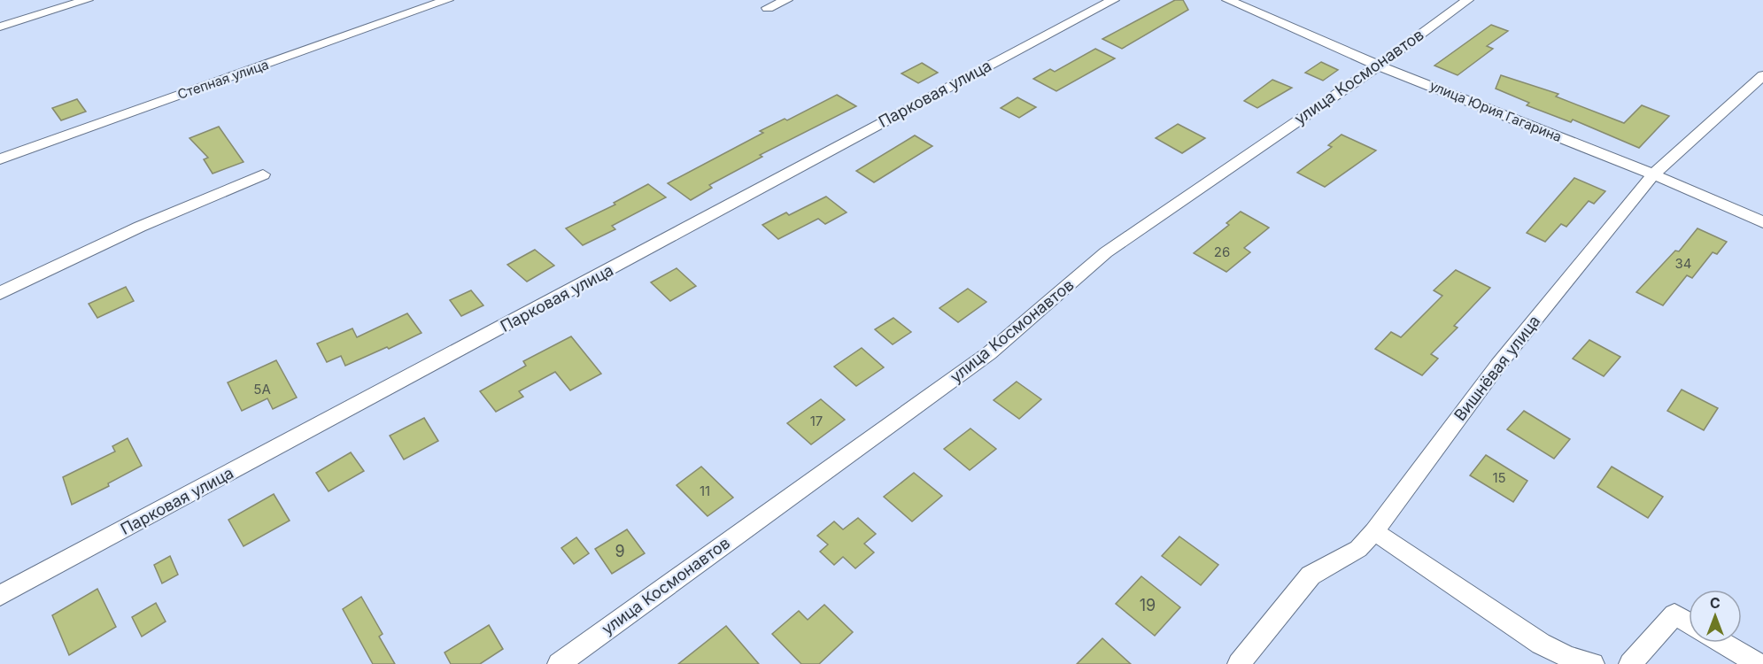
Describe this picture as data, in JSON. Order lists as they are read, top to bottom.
{
  "streets": {
    "street": [
      "улица Космонавтов",
      "Степная улица",
      "Парковая улица",
      "улица Юрия Гагарина",
      "Вишнёвая улица"
    ]
  },
  "crossings": [
    ["улица Космонавтов", "улица Юрия Гагарина"],
    ["улица Юрия Гагарина", "Вишнёвая улица"]
  ],
  "house_numbers": [
    "26",
    "34",
    "5А",
    "17",
    "15",
    "11",
    "9",
    "19"
  ],
  "north": "top"
}
